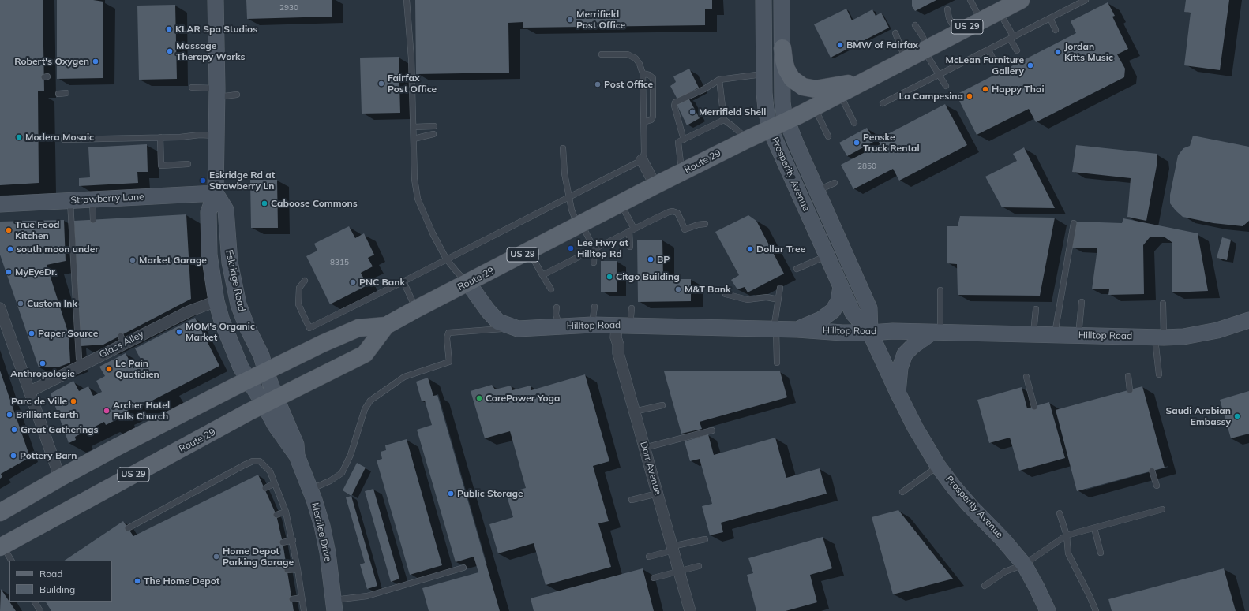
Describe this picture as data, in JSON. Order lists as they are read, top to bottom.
{
  "streets": {
    "main road": ["US 29", "Route 29"],
    "street": [
      "Prosperity Avenue",
      "Strawberry Lane",
      "Eskridge Road",
      "Hilltop Road",
      "Glass Alley",
      "Dorr Avenue",
      "Merrilee Drive"
    ]
  },
  "crossings": [
    ["Route 29", "Prosperity Avenue"],
    ["Route 29", "Eskridge Road"],
    ["Route 29", "Hilltop Road"],
    ["Route 29", "Merrilee Drive"],
    ["Prosperity Avenue", "Hilltop Road"],
    ["Strawberry Lane", "Eskridge Road"],
    ["Eskridge Road", "Merrilee Drive"],
    ["Hilltop Road", "Dorr Avenue"]
  ],
  "places": [
    "Merrifield Post Office",
    "KLAR Spa Studios",
    "BMW of Fairfax",
    "Massage Therapy Works",
    "Jordan Kitts Music",
    "Robert's Oxygen",
    "McLean Furniture Gallery",
    "Fairfax Post Office",
    "Post Office",
    "Happy Thai",
    "La Campesina",
    "Merrifield Shell",
    "Modera Mosaic",
    "Penske Truck Rental",
    "Eskridge Rd at Strawberry Ln",
    "Caboose Commons",
    "True Food Kitchen",
    "Lee Hwy at Hilltop Rd",
    "south moon under",
    "Dollar Tree",
    "BP",
    "Market Garage",
    "MyEyeDr.",
    "Citgo Building",
    "PNC Bank",
    "M&T Bank",
    "Custom Ink",
    "MOM's Organic Market",
    "Paper Source",
    "Anthropologie",
    "Le Pain Quotidien",
    "CorePower Yoga",
    "Parc de Ville",
    "Archer Hotel Falls Church",
    "Brilliant Earth",
    "Saudi Arabian Embassy",
    "Great Gatherings",
    "Pottery Barn",
    "Public Storage",
    "Home Depot Parking Garage",
    "The Home Depot"
  ],
  "house_numbers": ["2930", "2850", "8315"],
  "legend": ["Road", "Building"]
}
